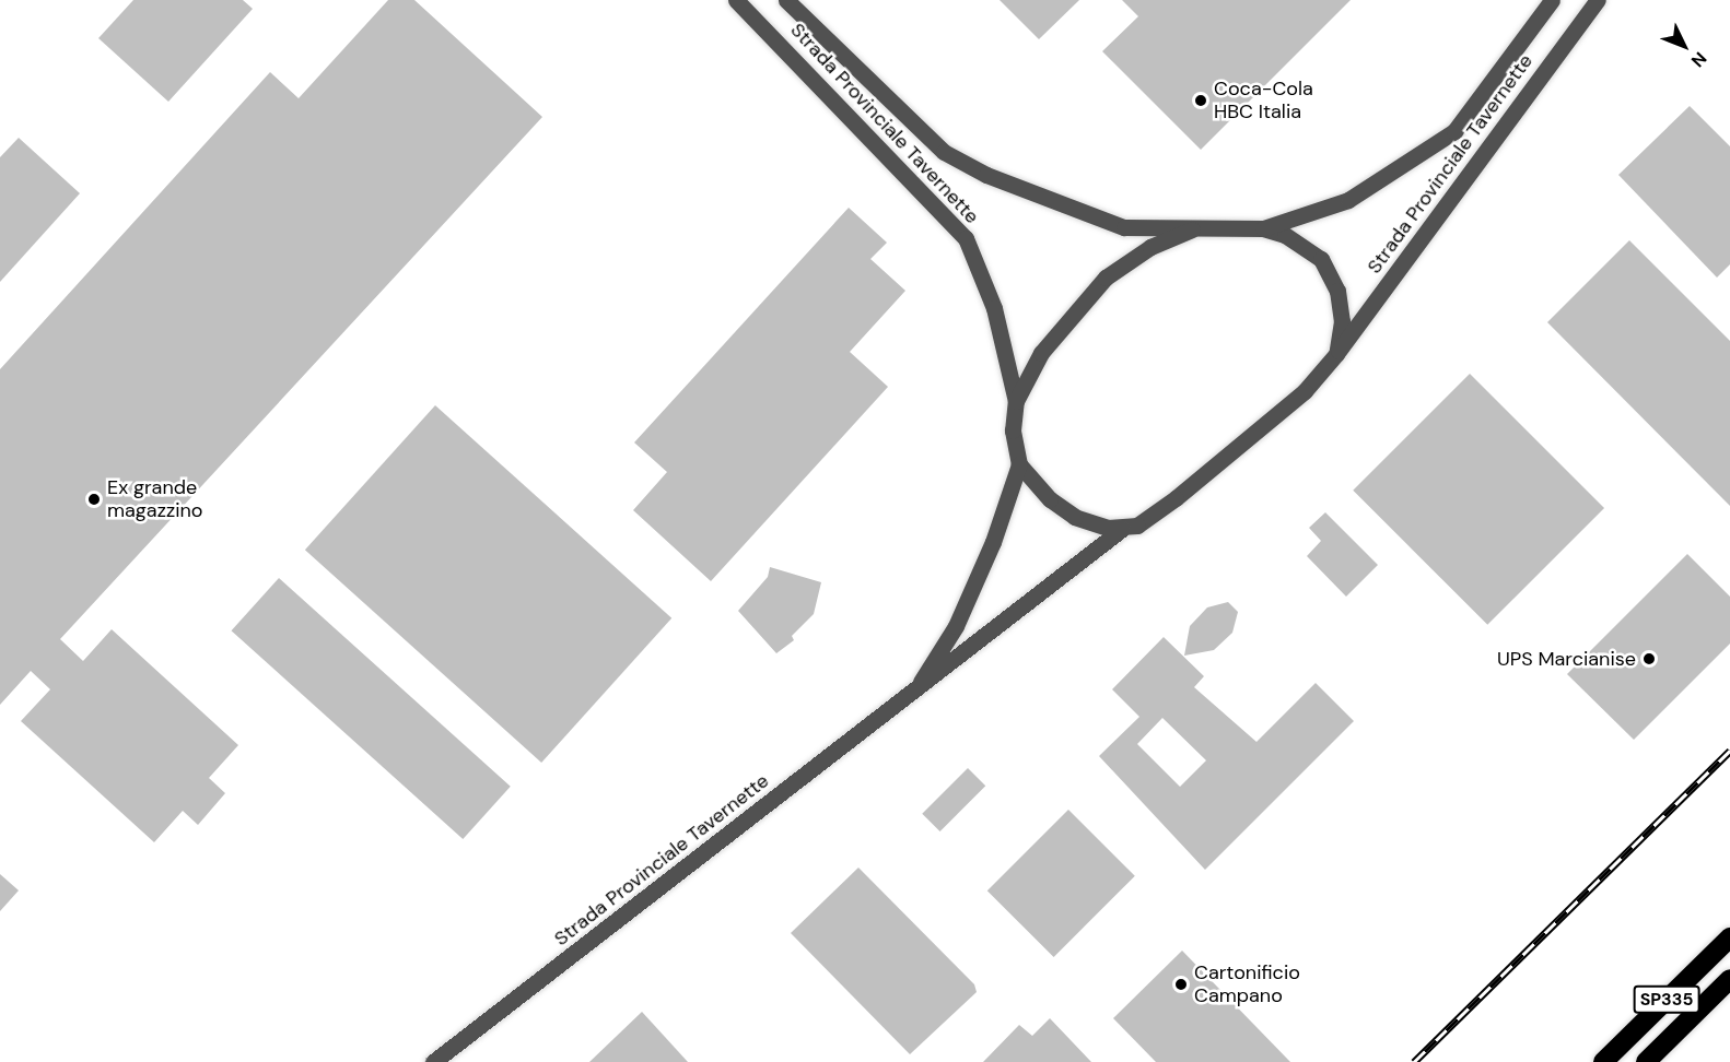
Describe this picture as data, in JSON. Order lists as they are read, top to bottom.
{
  "streets": {
    "highway": ["SP335"],
    "street": ["Strada Provinciale Tavernette"]
  },
  "places": [
    "Coca-Cola HBC Italia",
    "Ex grande magazzino",
    "UPS Marcianise",
    "Cartonificio Campano"
  ],
  "north": "bottom right"
}
